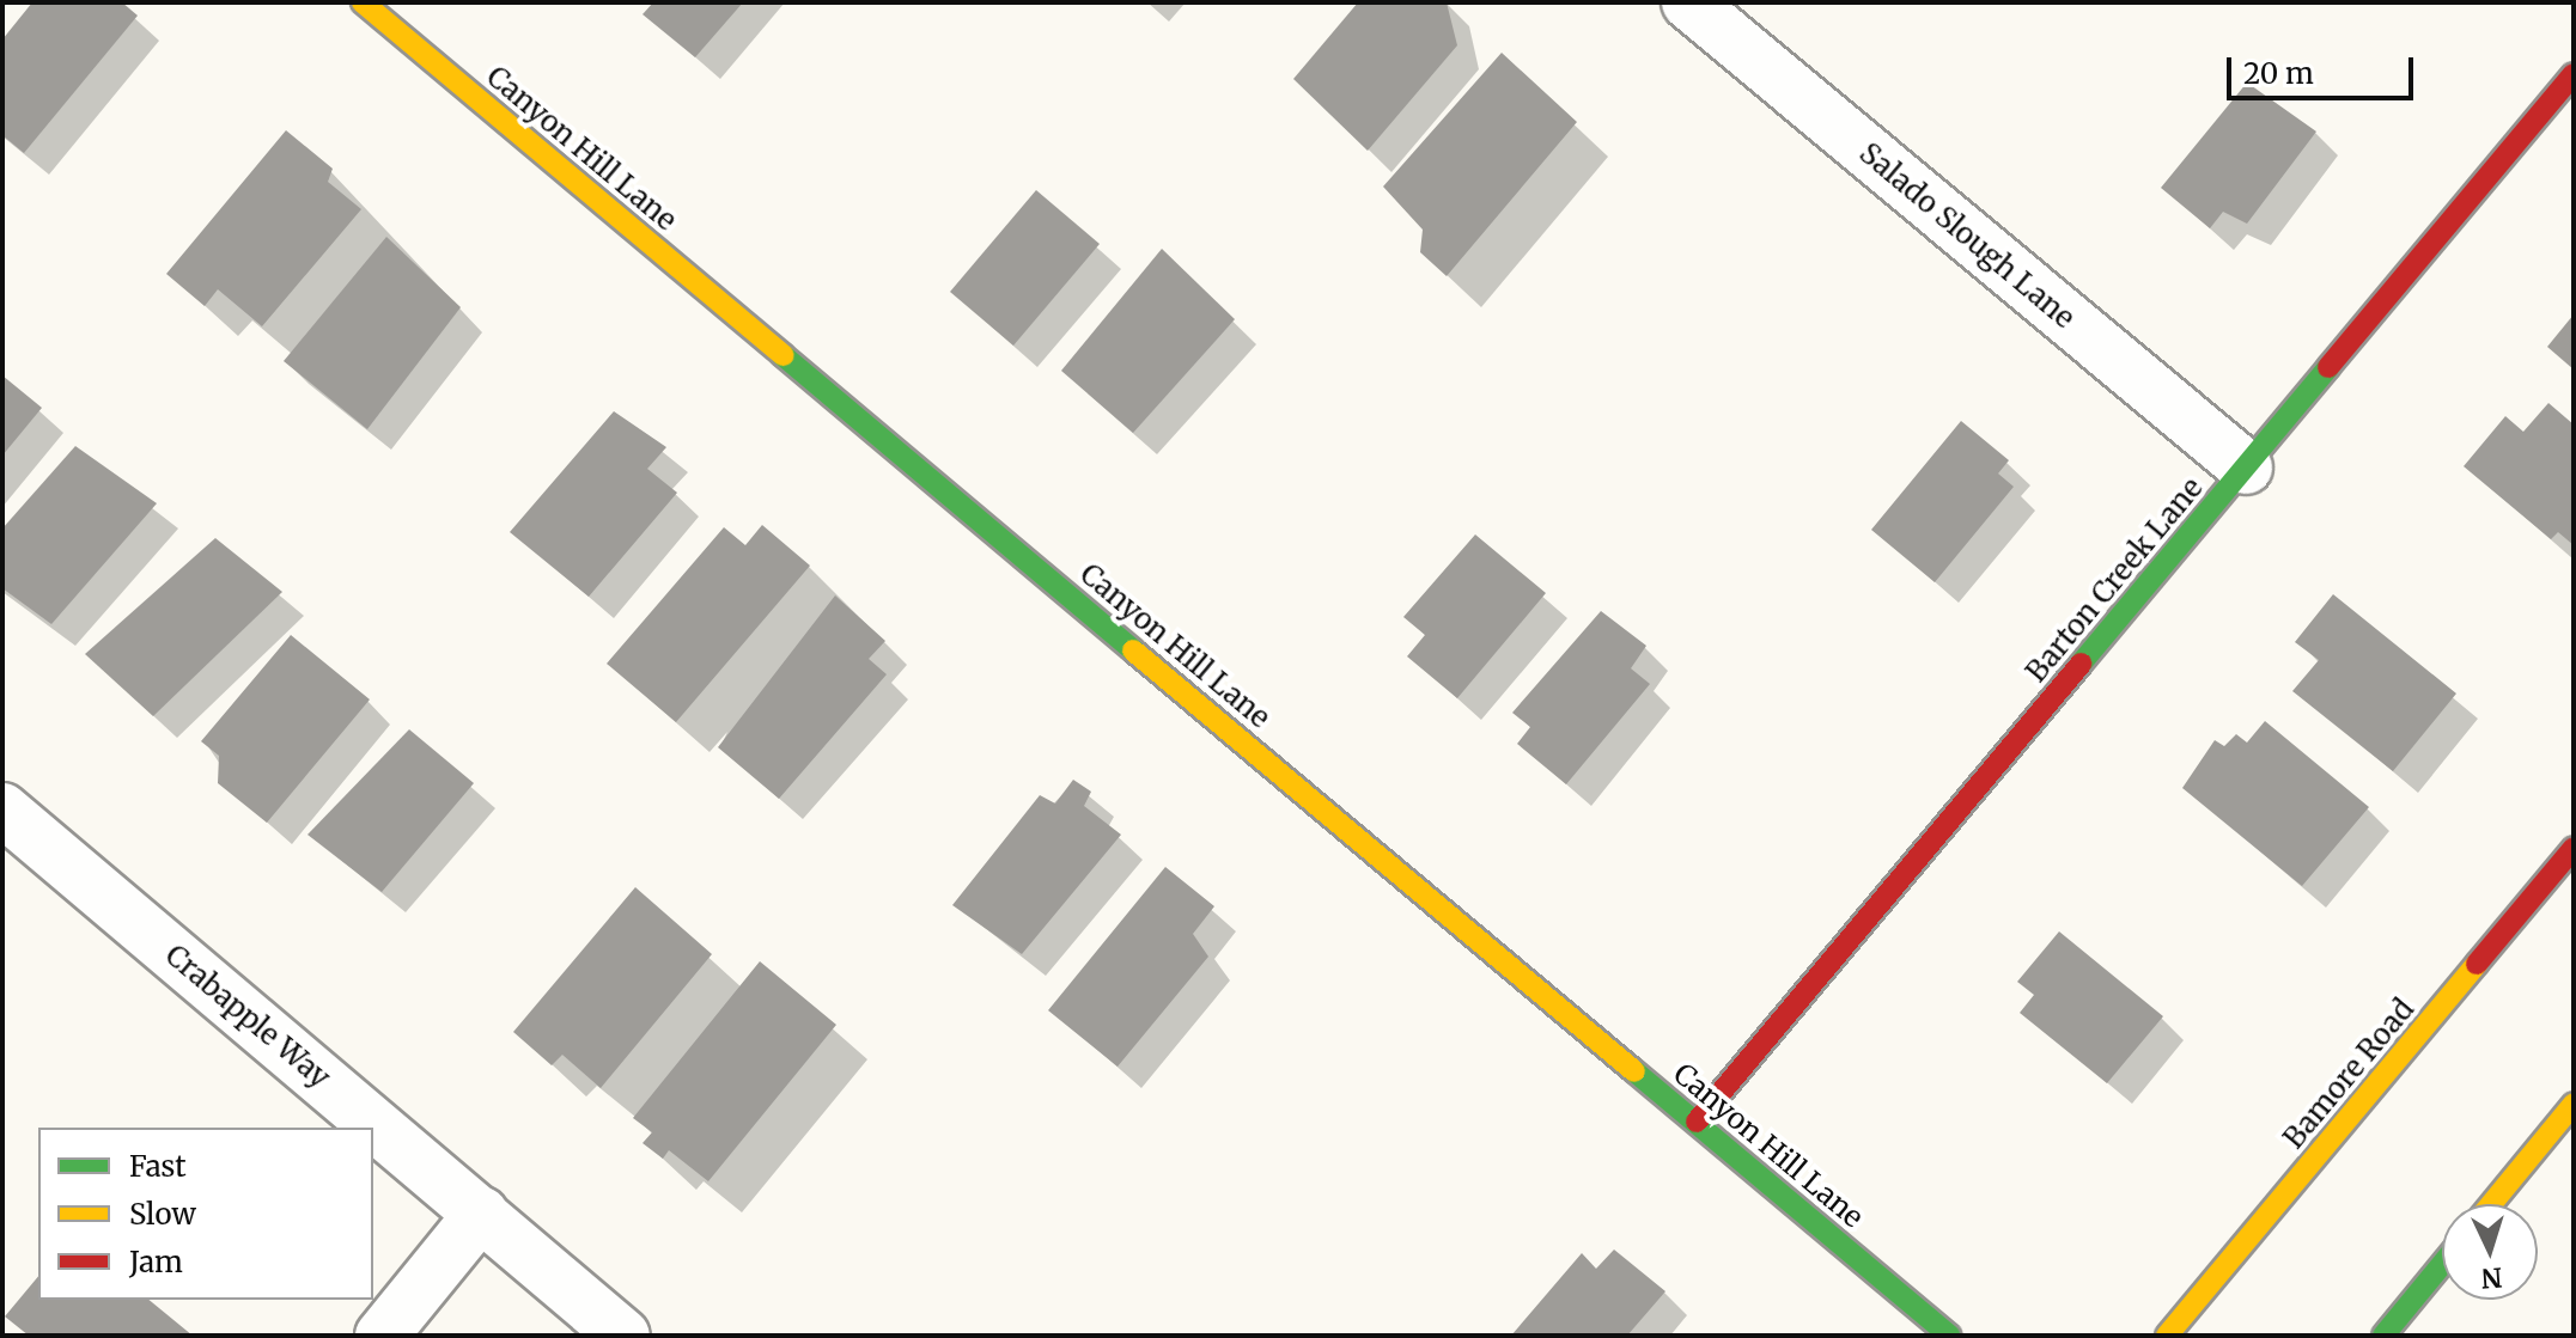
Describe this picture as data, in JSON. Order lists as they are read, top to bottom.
{
  "streets": {
    "street": [
      "Canyon Hill Lane",
      "Salado Slough Lane",
      "Barton Creek Lane",
      "Crabapple Way",
      "Bamore Road"
    ]
  },
  "crossings": [
    ["Canyon Hill Lane", "Barton Creek Lane"],
    ["Salado Slough Lane", "Barton Creek Lane"]
  ],
  "legend": ["Fast", "Slow", "Jam"],
  "scale_bar": "20 m",
  "north": "bottom"
}
